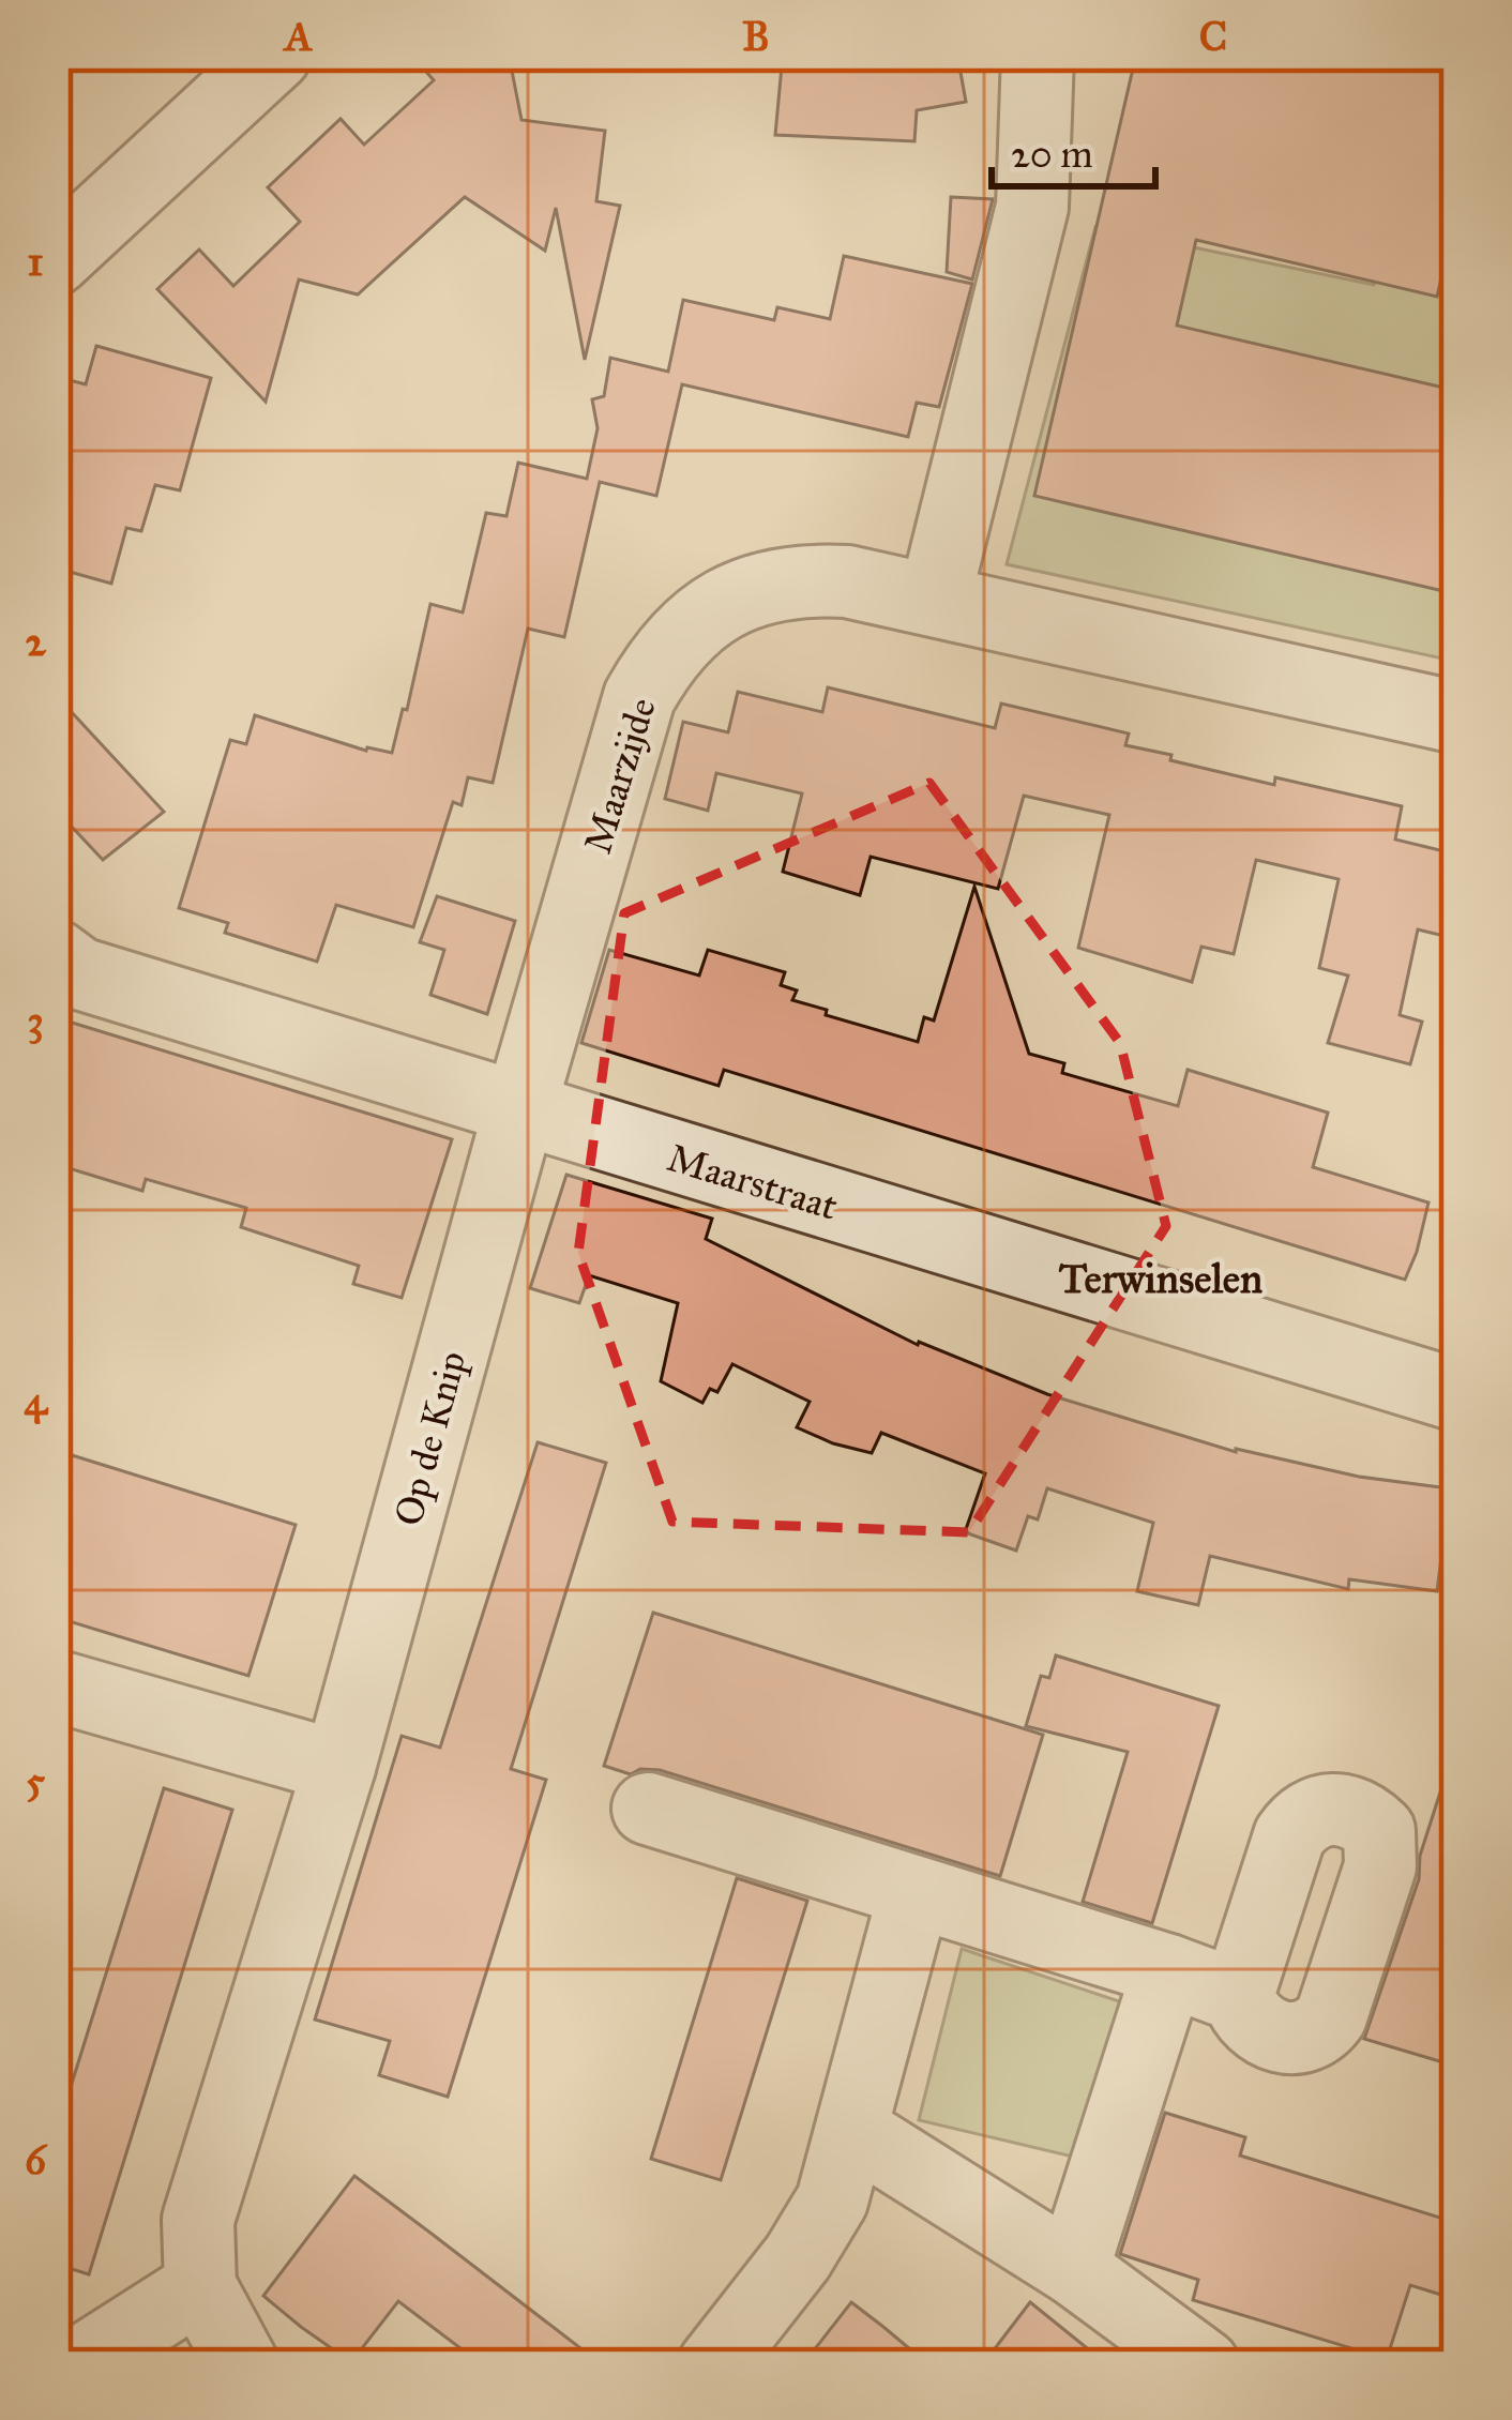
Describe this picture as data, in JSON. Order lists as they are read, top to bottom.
{
  "streets": {
    "street": ["Maarzijde", "Maarstraat", "Op de Knip"]
  },
  "crossings": [
    ["Maarzijde", "Maarstraat"],
    ["Maarzijde", "Op de Knip"],
    ["Maarstraat", "Op de Knip"]
  ],
  "districts": ["Terwinselen"],
  "scale_bar": "20 m",
  "grid": {
    "columns": ["A", "B", "C"],
    "rows": [
      "1",
      "2",
      "3",
      "4",
      "5",
      "6"
    ]
  }
}
